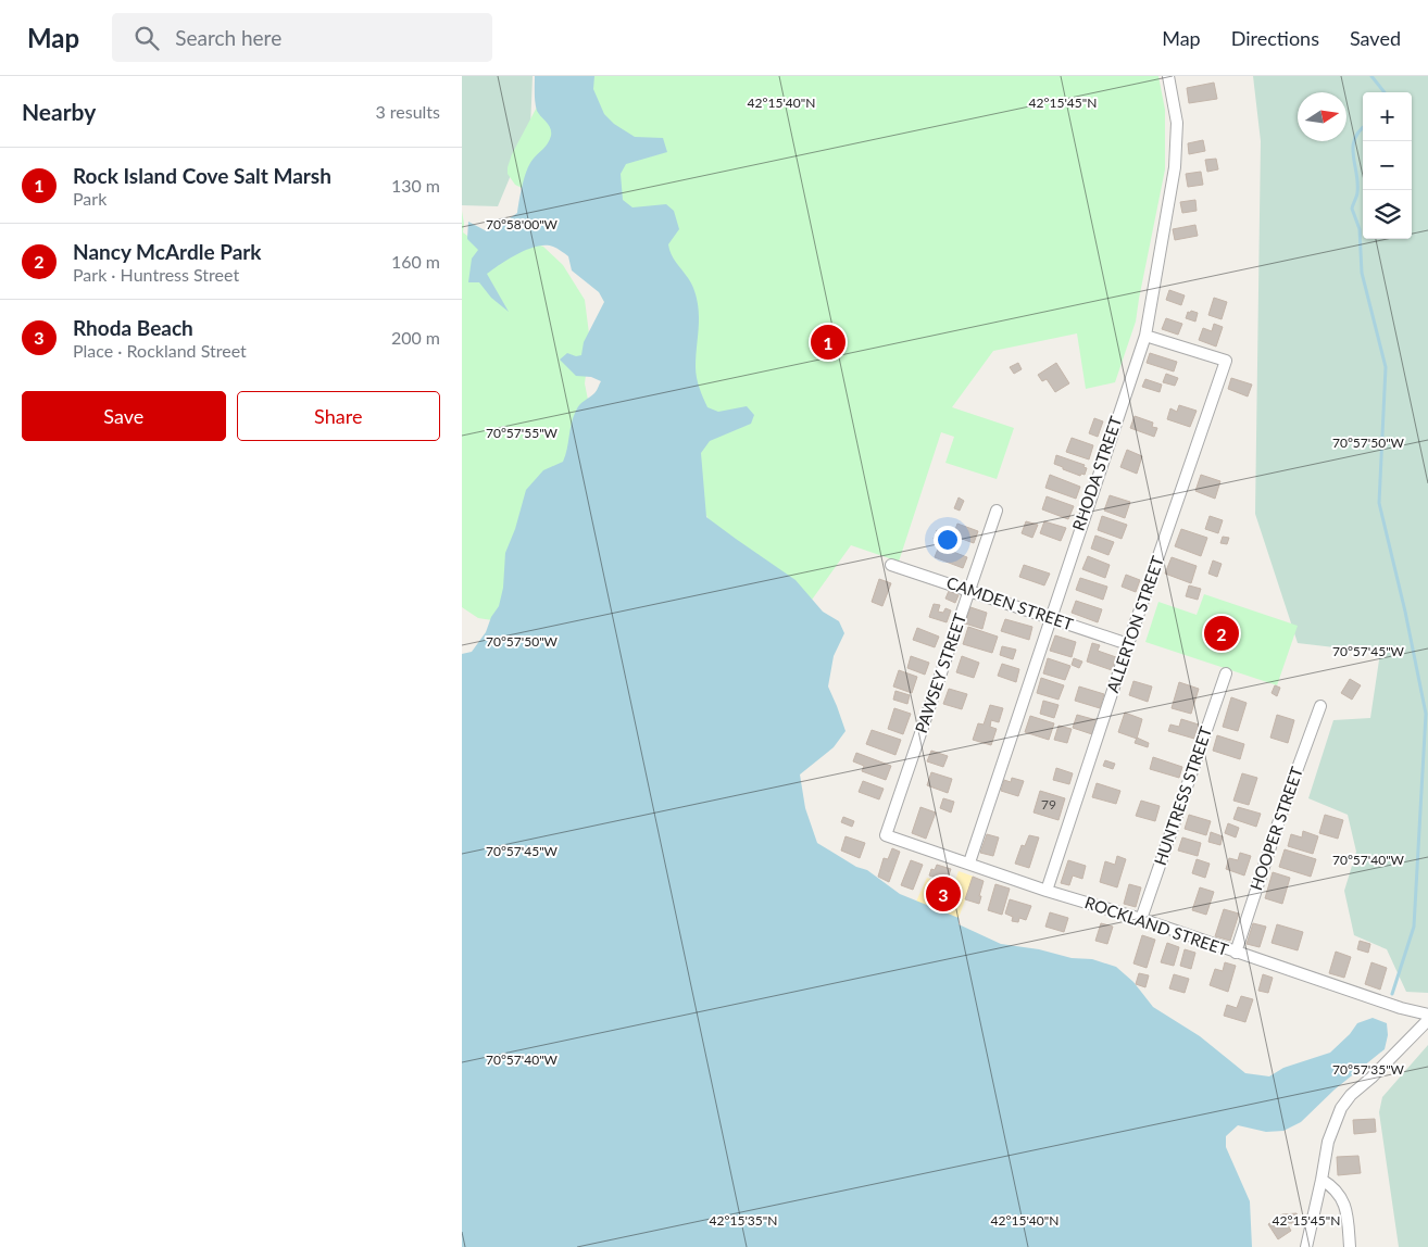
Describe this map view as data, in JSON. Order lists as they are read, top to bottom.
{
  "streets": {
    "street": [
      "RHODA STREET",
      "CAMDEN STREET",
      "ALLERTON STREET",
      "PAWSEY STREET",
      "HUNTRESS STREET",
      "HOOPER STREET",
      "ROCKLAND STREET"
    ]
  },
  "crossings": [
    ["RHODA STREET", "CAMDEN STREET"],
    ["RHODA STREET", "ALLERTON STREET"],
    ["RHODA STREET", "ROCKLAND STREET"],
    ["CAMDEN STREET", "ALLERTON STREET"],
    ["CAMDEN STREET", "PAWSEY STREET"],
    ["ALLERTON STREET", "ROCKLAND STREET"],
    ["PAWSEY STREET", "ROCKLAND STREET"],
    ["HUNTRESS STREET", "ROCKLAND STREET"],
    ["HOOPER STREET", "ROCKLAND STREET"]
  ],
  "house_numbers": ["79"],
  "north": "right",
  "page": {
    "header": "Map",
    "search": "Search here",
    "nav": ["Map", "Directions", "Saved"],
    "heading": ["Nearby", "3 results"],
    "map_buttons": ["+", "−"],
    "list": [
      {
        "mark": "1",
        "name": "Rock Island Cove Salt Marsh",
        "note": "Park",
        "value": "130 m"
      },
      {
        "mark": "2",
        "name": "Nancy McArdle Park",
        "note": "Park · Huntress Street",
        "value": "160 m"
      },
      {
        "mark": "3",
        "name": "Rhoda Beach",
        "note": "Place · Rockland Street",
        "value": "200 m"
      }
    ],
    "pins": ["1", "2", "3"],
    "buttons": ["Save", "Share"]
  },
  "coordinates": [
    "42°15'40\"N",
    "42°15'45\"N",
    "70°58'00\"W",
    "70°57'55\"W",
    "70°57'50\"W",
    "70°57'45\"W",
    "70°57'40\"W",
    "70°57'35\"W",
    "42°15'35\"N"
  ]
}
